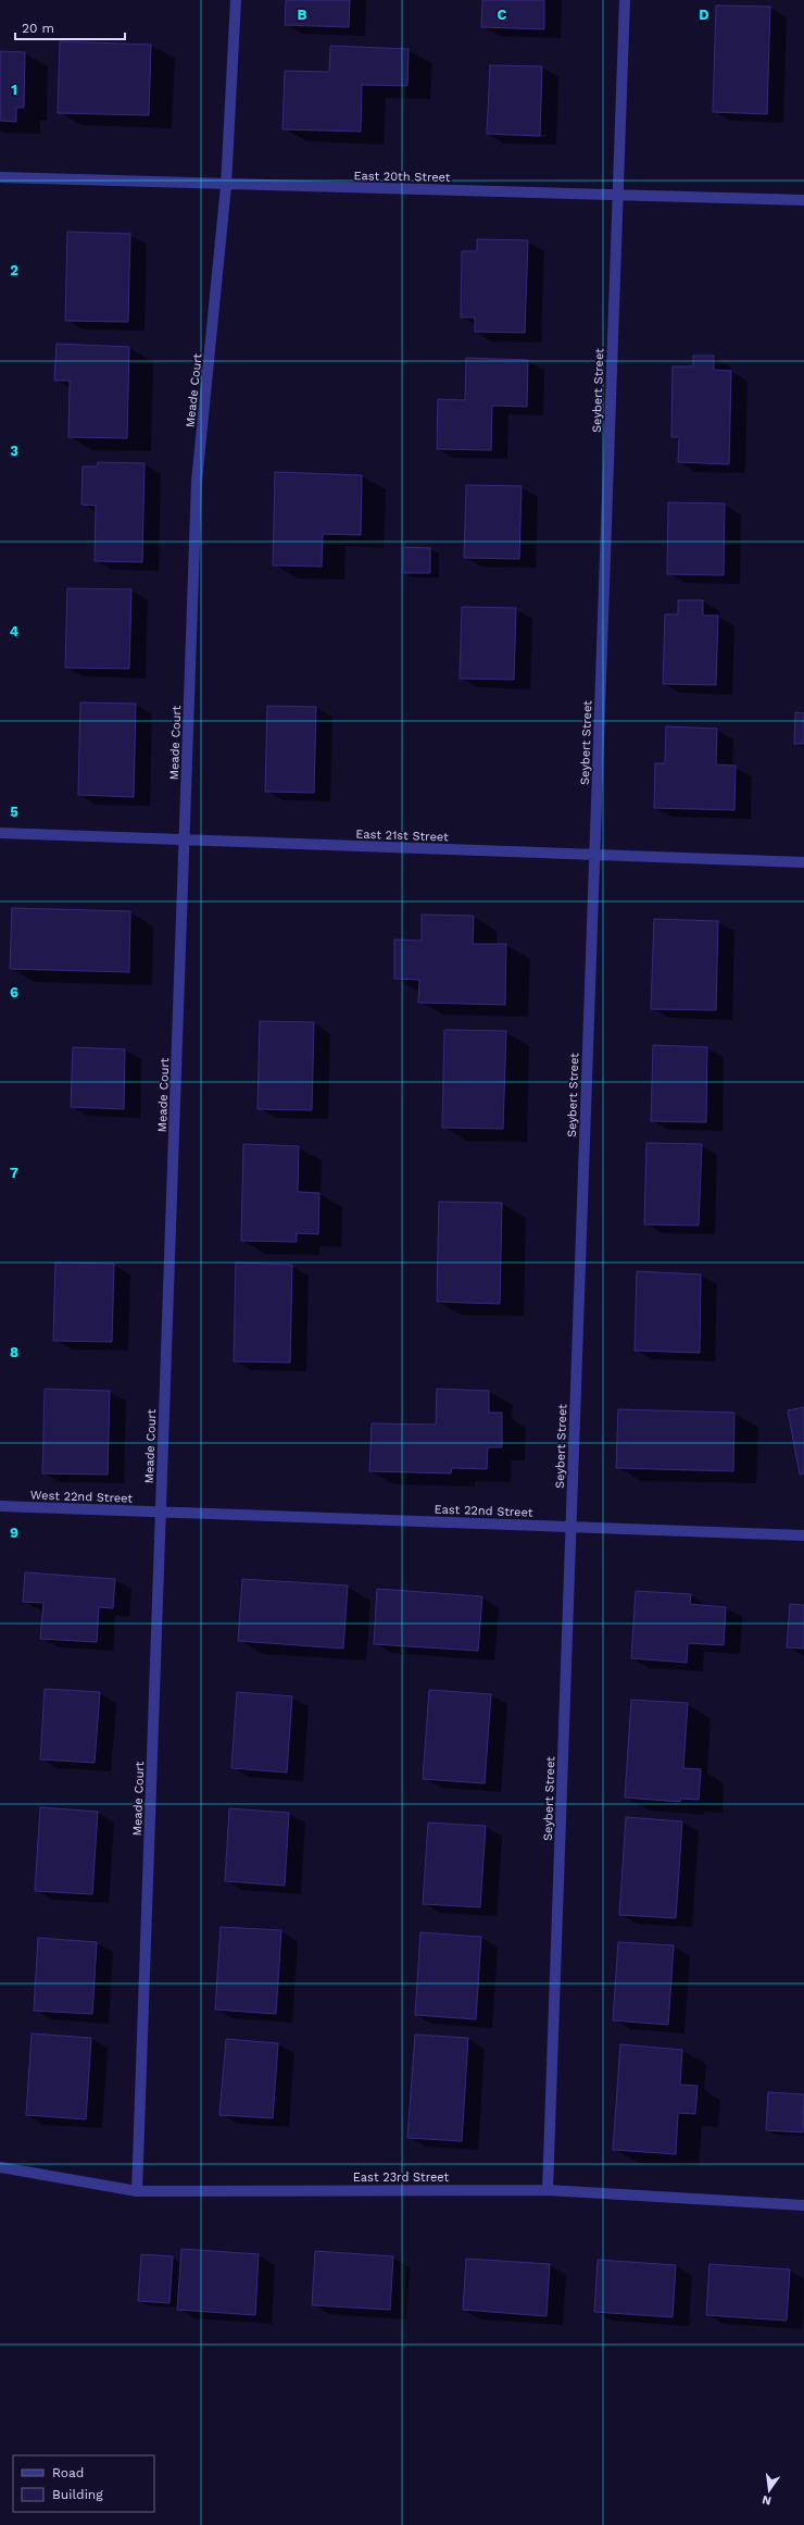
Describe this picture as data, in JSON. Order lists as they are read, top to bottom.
{
  "streets": {
    "street": [
      "East 20th Street",
      "Meade Court",
      "Seybert Street",
      "East 21st Street",
      "West 22nd Street",
      "East 22nd Street",
      "East 23rd Street"
    ]
  },
  "crossings": [
    ["East 20th Street", "Meade Court"],
    ["East 20th Street", "Seybert Street"],
    ["Meade Court", "East 21st Street"],
    ["Meade Court", "West 22nd Street"],
    ["Meade Court", "East 22nd Street"],
    ["Meade Court", "East 23rd Street"],
    ["Seybert Street", "East 21st Street"],
    ["Seybert Street", "East 22nd Street"],
    ["Seybert Street", "East 23rd Street"],
    ["West 22nd Street", "East 22nd Street"]
  ],
  "legend": ["Road", "Building"],
  "scale_bar": "20 m",
  "north": "bottom",
  "grid": {
    "columns": ["B", "C", "D"],
    "rows": [
      "1",
      "2",
      "3",
      "4",
      "5",
      "6",
      "7",
      "8",
      "9"
    ]
  }
}
